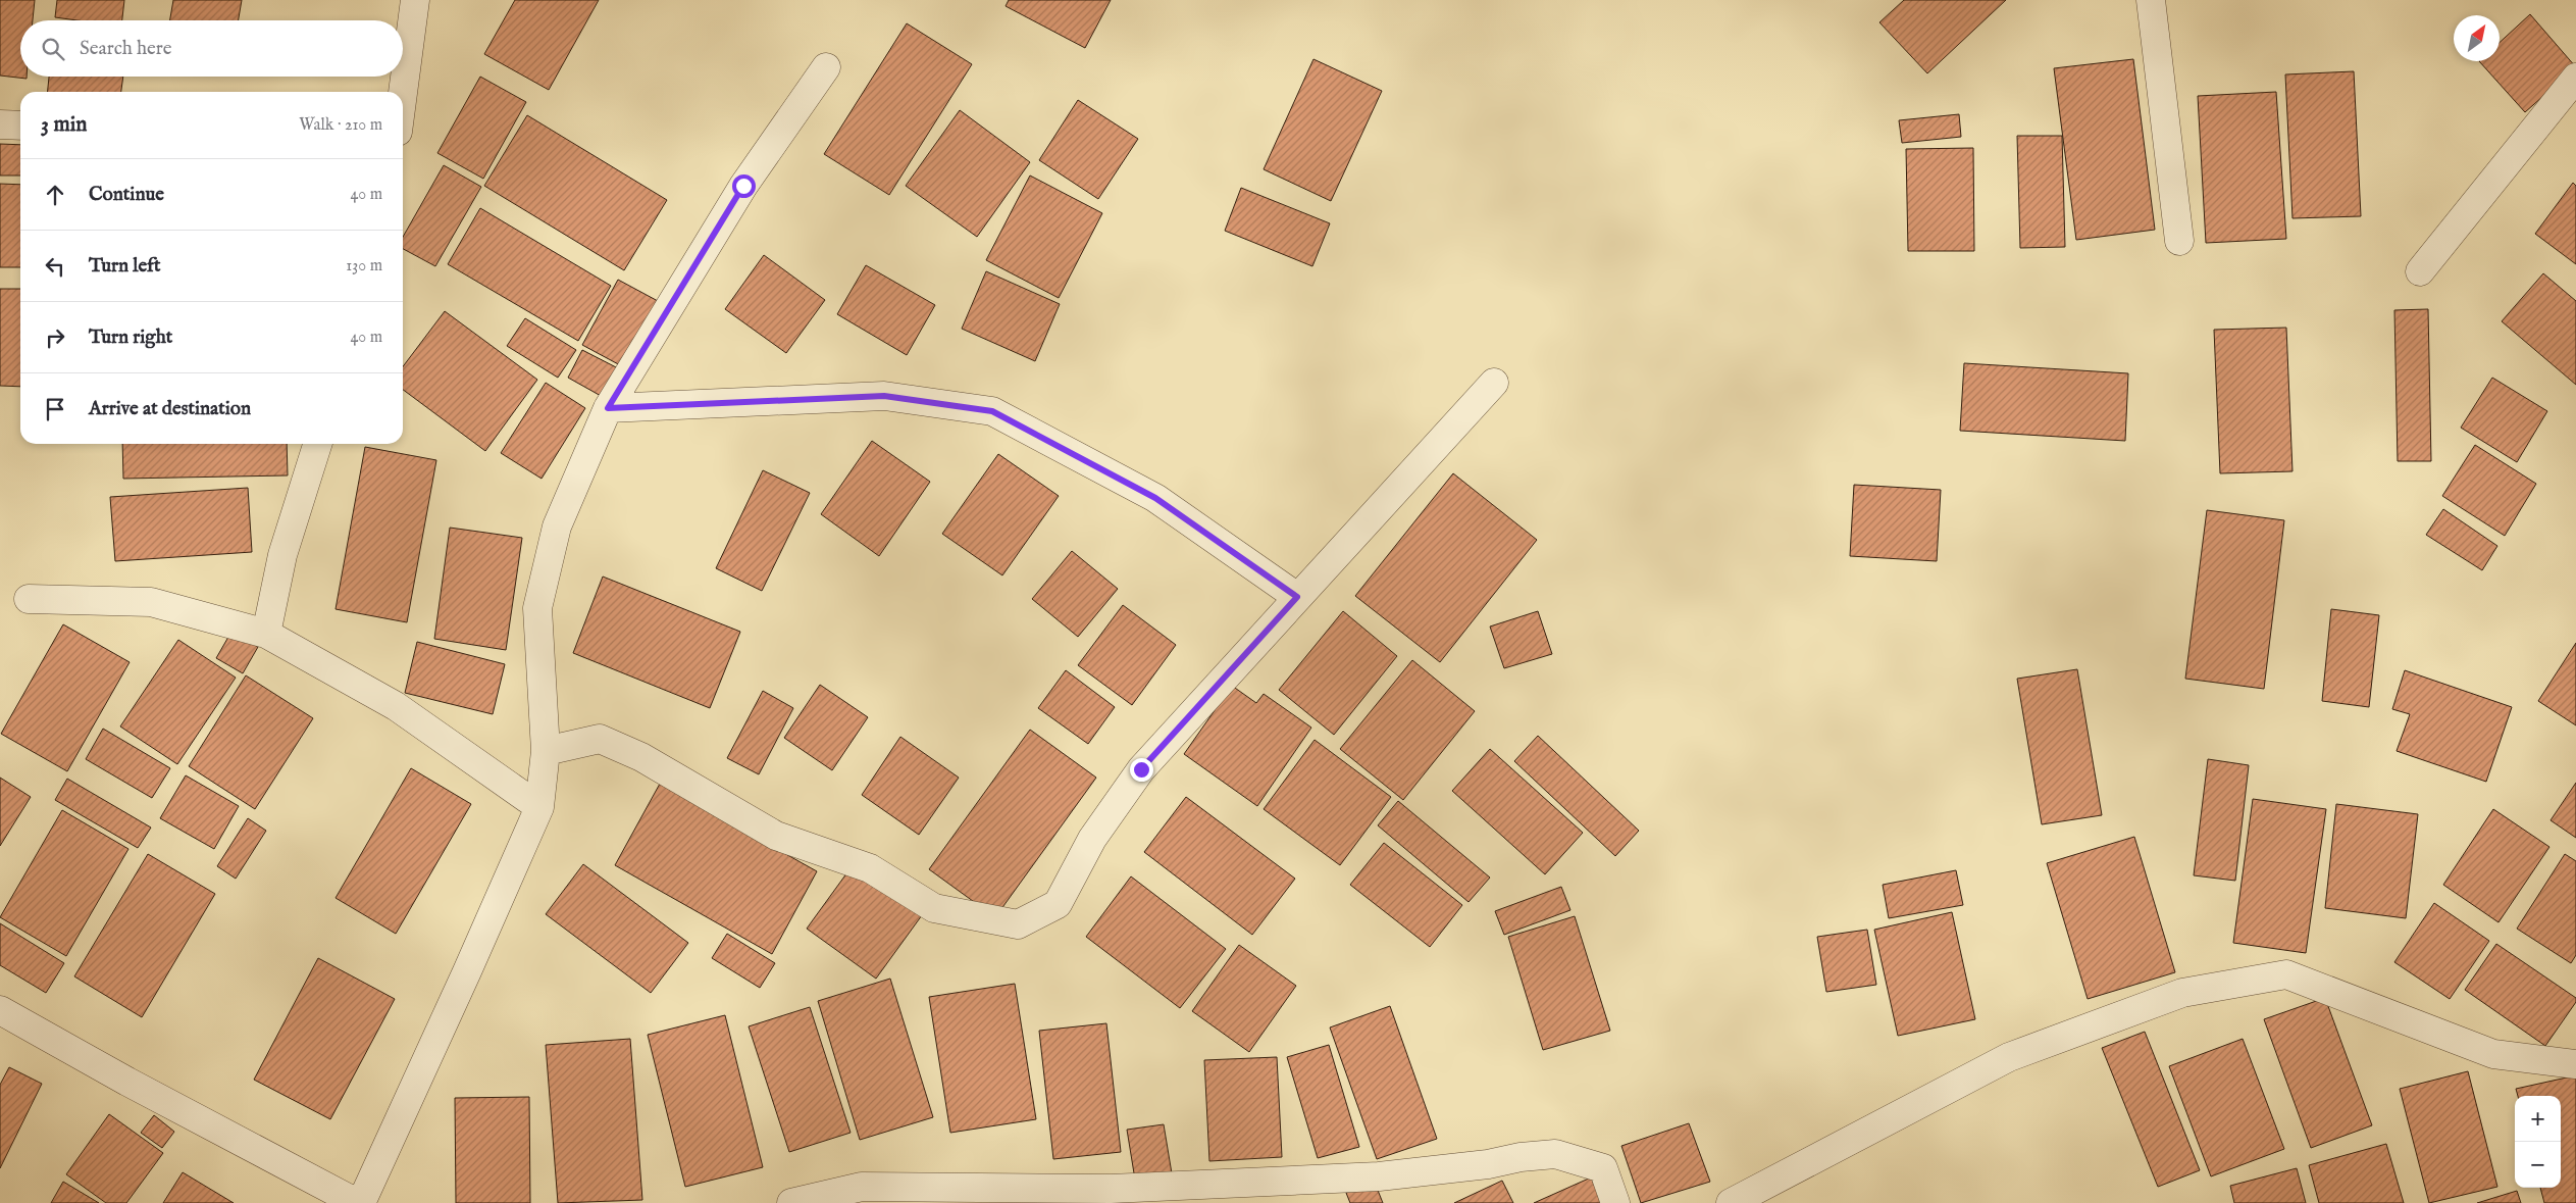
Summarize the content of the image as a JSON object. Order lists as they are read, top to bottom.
{
  "north": "top right",
  "page": {
    "search": "Search here",
    "heading": ["3 min", "Walk · 210 m"],
    "list": [
      ["Continue", "40 m"],
      ["Turn left", "130 m"],
      ["Turn right", "40 m"],
      "Arrive at destination"
    ],
    "map_buttons": ["+", "−"]
  }
}
